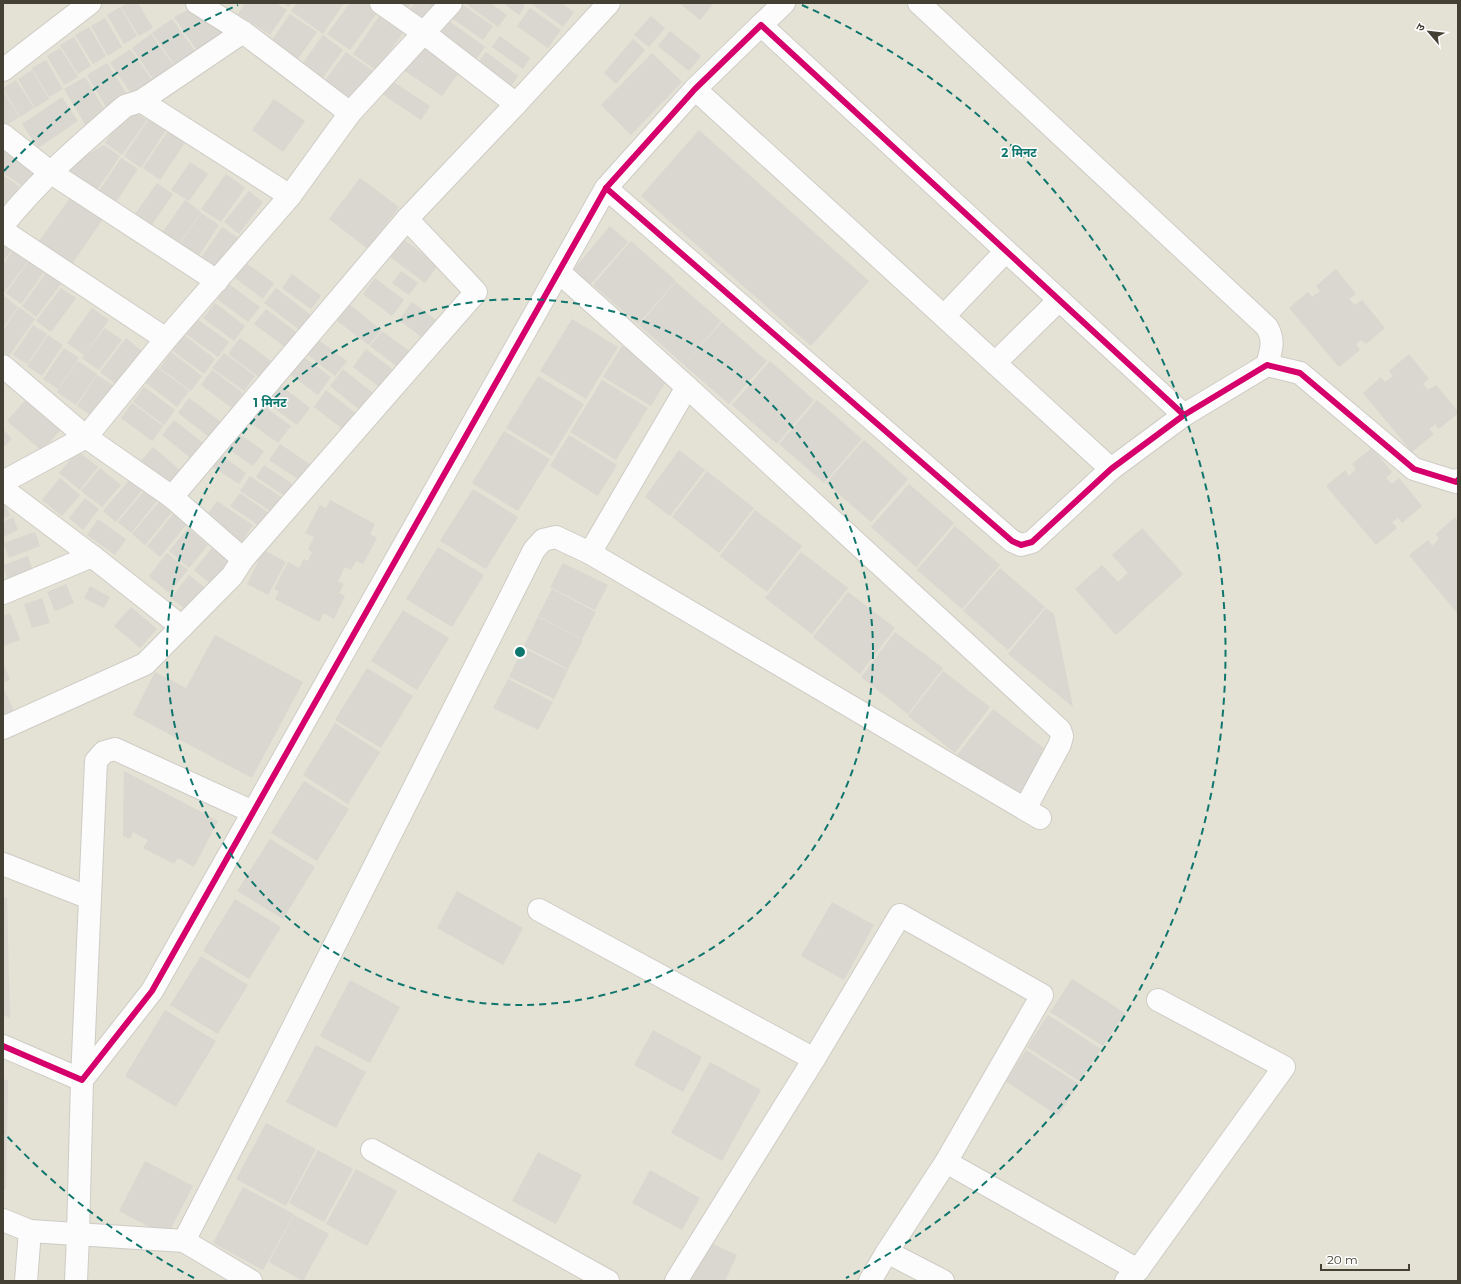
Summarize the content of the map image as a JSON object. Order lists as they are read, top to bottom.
{
  "scale_bar": "20 m",
  "north": "top left",
  "rings": ["2 मिनट", "1 मिनट"]
}
